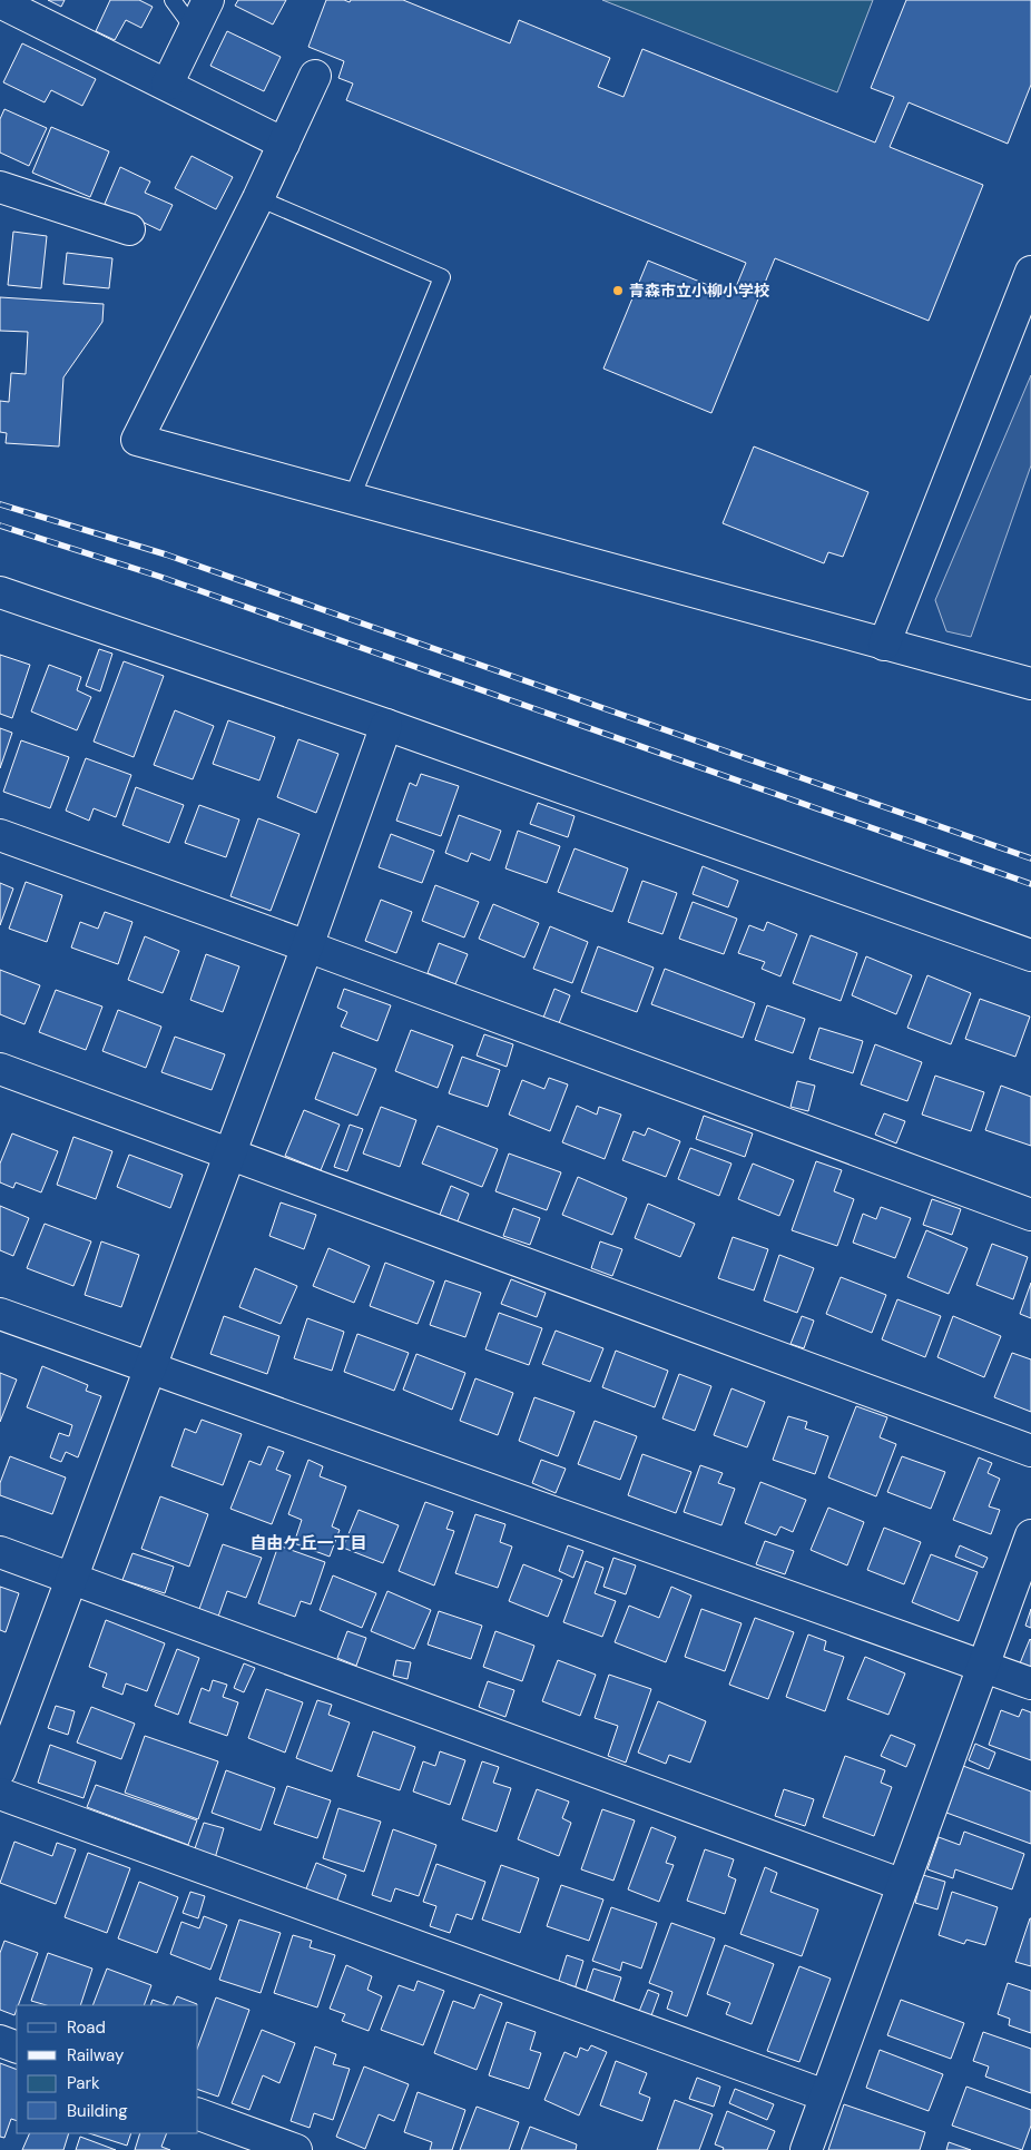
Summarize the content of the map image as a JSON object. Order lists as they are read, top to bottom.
{
  "districts": ["自由ケ丘一丁目"],
  "places": ["青森市立小柳小学校"],
  "legend": [
    "Road",
    "Railway",
    "Park",
    "Building"
  ]
}
